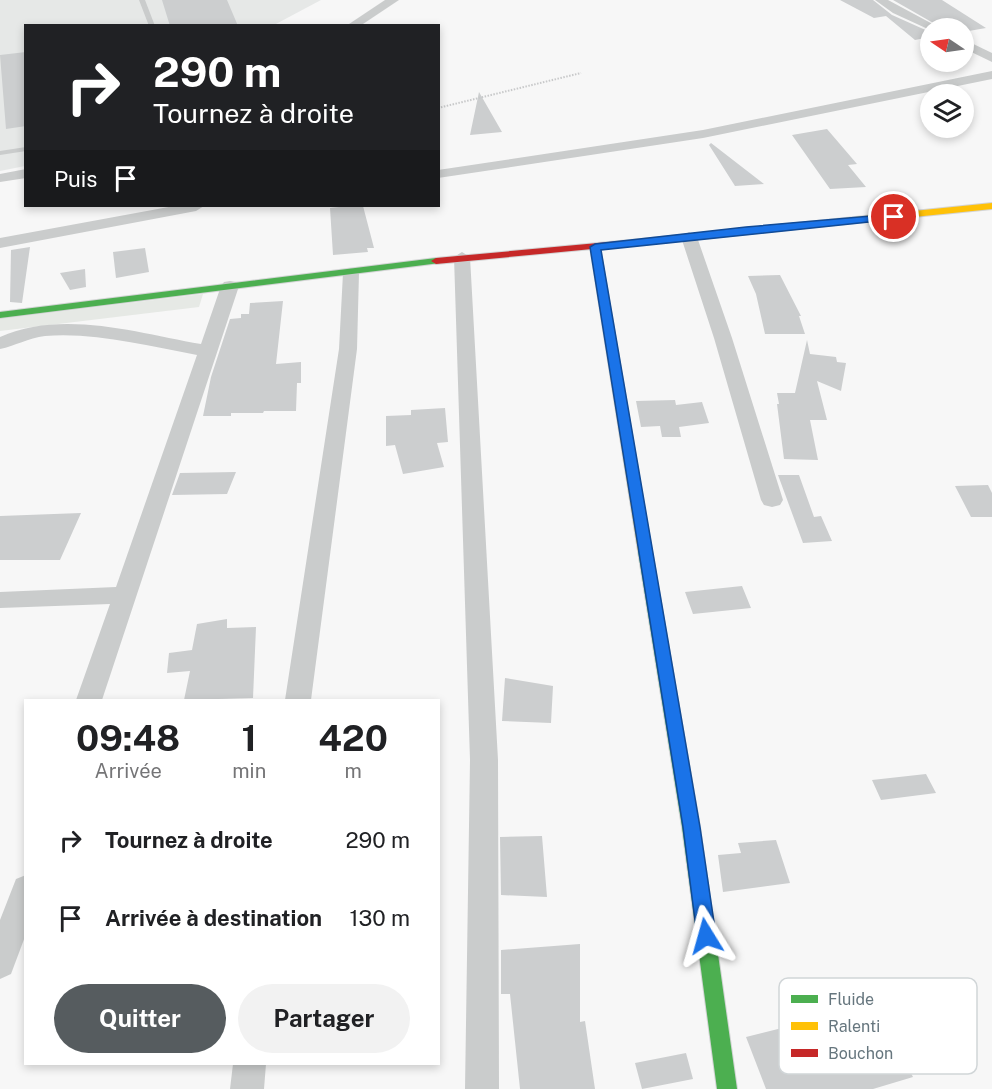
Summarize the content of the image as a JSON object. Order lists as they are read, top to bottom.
{
  "legend": ["Fluide", "Ralenti", "Bouchon"],
  "north": "left",
  "page": {
    "turn": ["290 m", "Tournez à droite"],
    "then": "Puis",
    "eta": [
      "09:48",
      "Arrivée",
      "1",
      "min",
      "420",
      "m"
    ],
    "list": [
      {
        "name": "Tournez à droite",
        "value": "290 m"
      },
      {
        "name": "Arrivée à destination",
        "value": "130 m"
      }
    ],
    "buttons": ["Quitter", "Partager"]
  }
}
